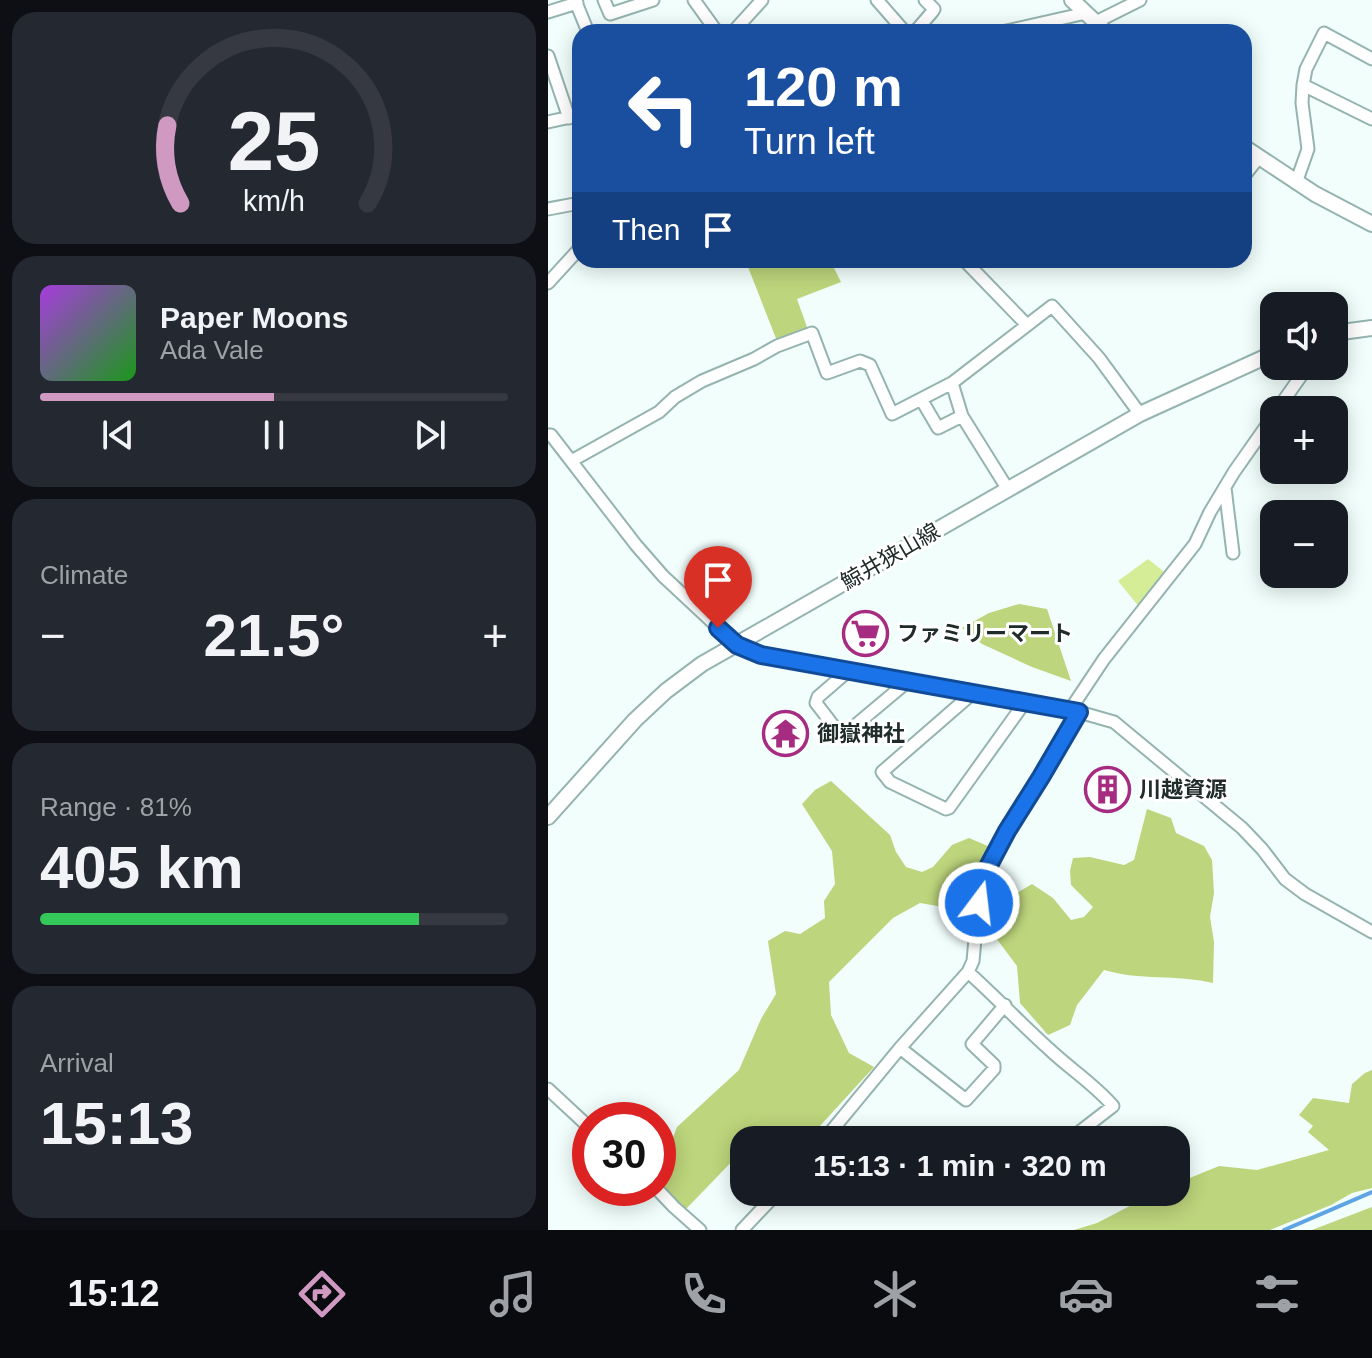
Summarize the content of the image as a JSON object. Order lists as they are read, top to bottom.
{
  "streets": {
    "main road": ["鯨井狭山線"]
  },
  "places": {
    "supermarket": ["ファミリーマート"],
    "temple": ["御嶽神社"],
    "building": ["川越資源"]
  },
  "page": {
    "turn": ["120 m", "Turn left"],
    "then": "Then",
    "song": ["Paper Moons", "Ada Vale"],
    "map_buttons": ["+", "−"],
    "tile": [
      "Climate",
      ["Range · 81%", "405 km"],
      ["Arrival", "15:13"]
    ],
    "heat": ["−", "21.5°", "+"],
    "limit": "30",
    "trip": "15:13 · 1 min · 320 m",
    "tabs": "15:12",
    "gauge": ["25", "km/h"]
  }
}
